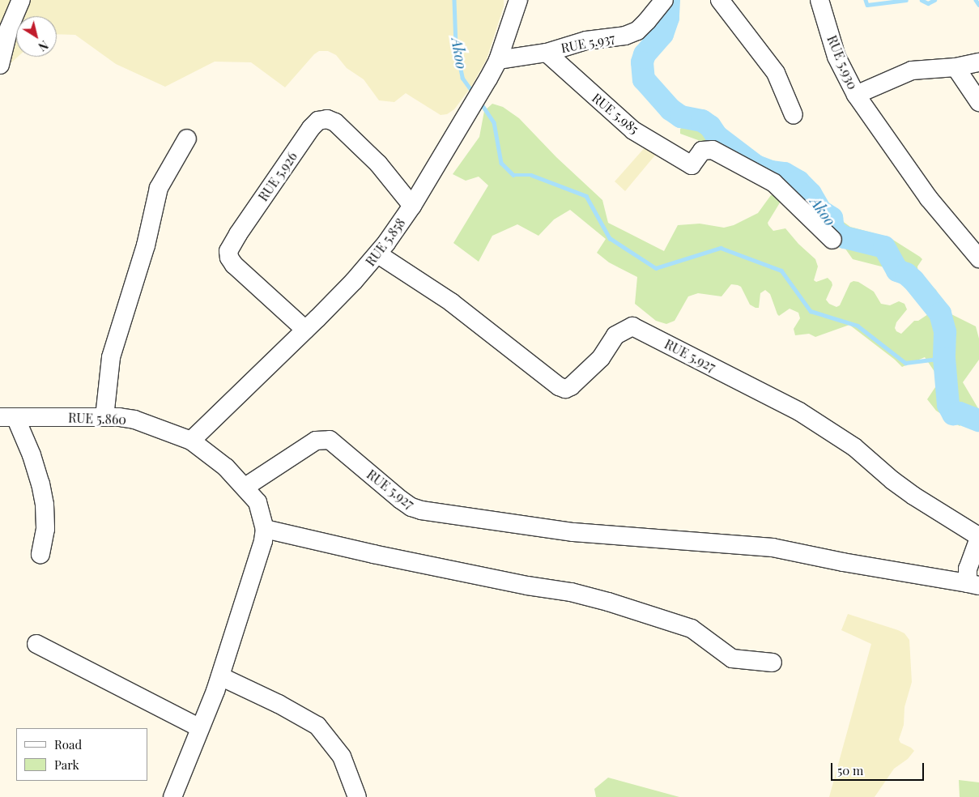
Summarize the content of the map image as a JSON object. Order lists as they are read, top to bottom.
{
  "streets": {
    "street": [
      "RUE 5.937",
      "RUE 5.930",
      "RUE 5.985",
      "RUE 5.926",
      "RUE 5.858",
      "RUE 5.927",
      "RUE 5.860"
    ]
  },
  "crossings": [
    ["RUE 5.937", "RUE 5.985"],
    ["RUE 5.937", "RUE 5.858"],
    ["RUE 5.926", "RUE 5.858"],
    ["RUE 5.858", "RUE 5.927"],
    ["RUE 5.858", "RUE 5.860"],
    ["RUE 5.927", "RUE 5.860"]
  ],
  "water": ["Akoo"],
  "legend": ["Road", "Park"],
  "scale_bar": "50 m",
  "north": "bottom right"
}
